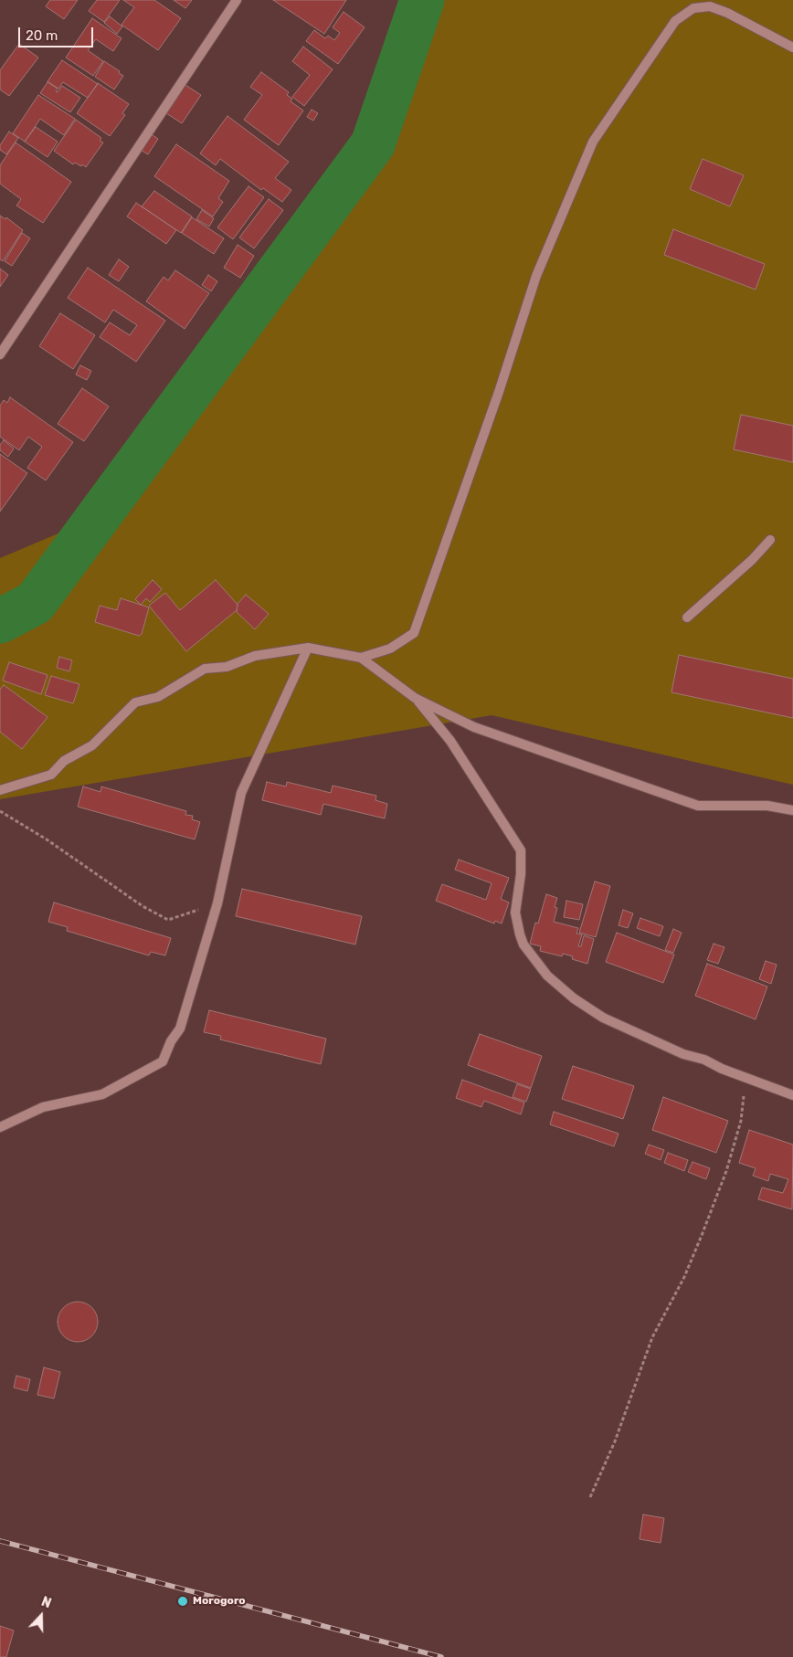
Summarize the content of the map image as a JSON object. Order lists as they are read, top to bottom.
{
  "places": ["Morogoro"],
  "scale_bar": "20 m",
  "north": "top"
}
